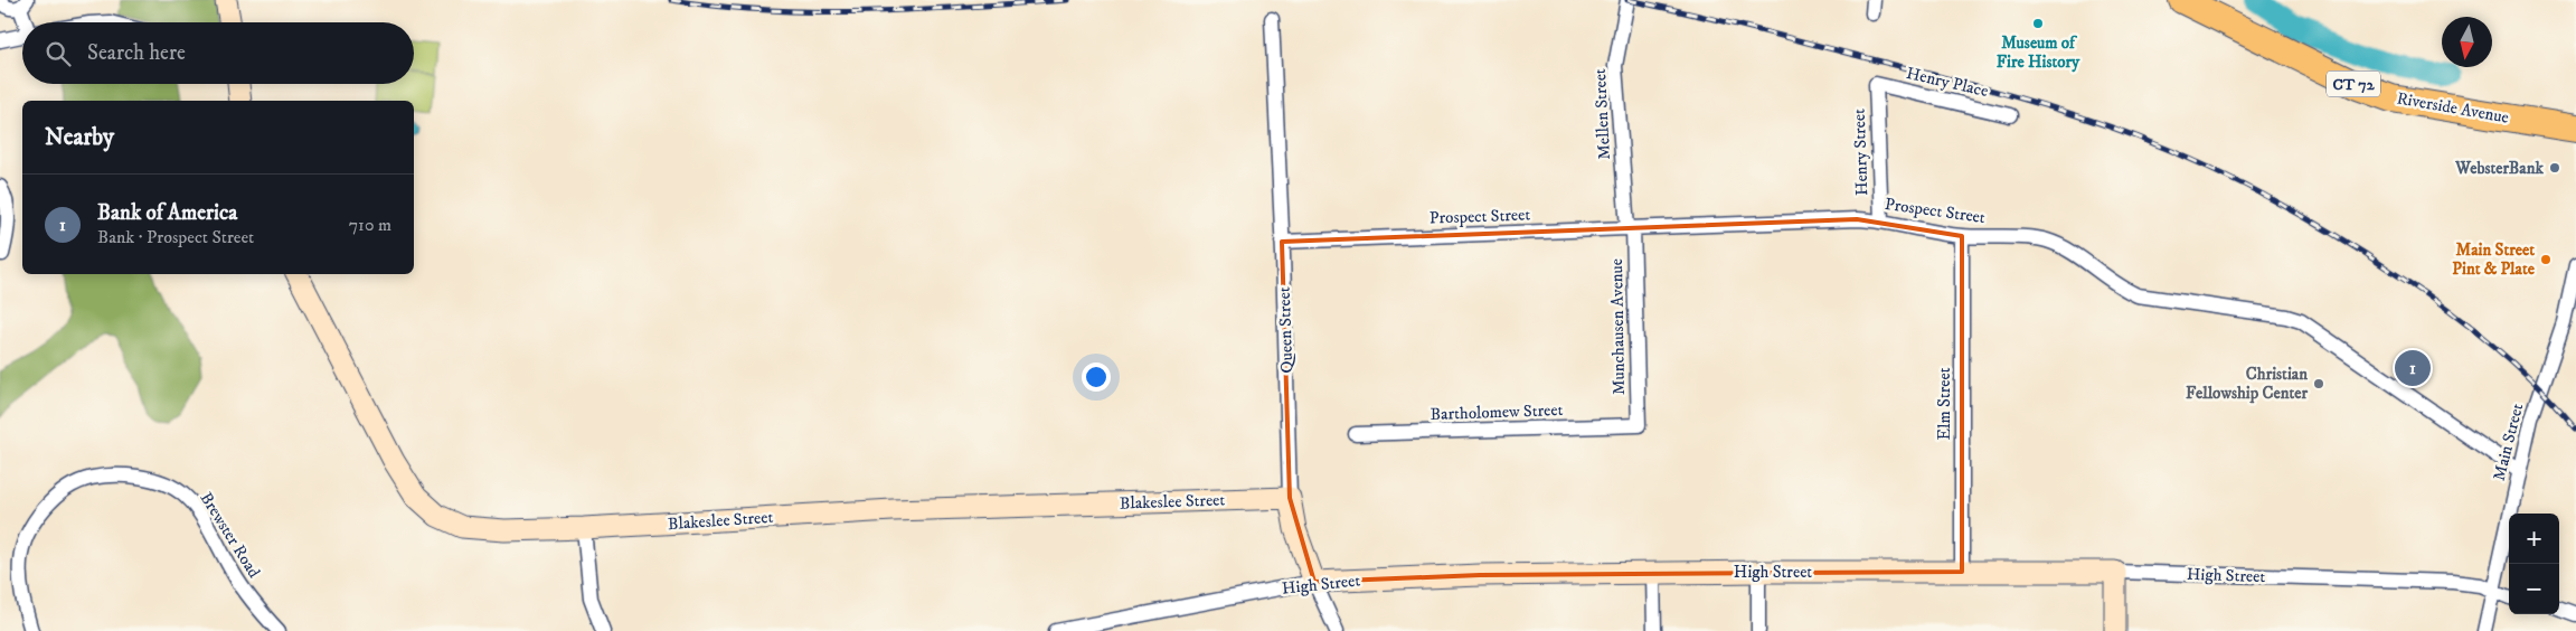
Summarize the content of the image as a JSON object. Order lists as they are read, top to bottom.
{
  "streets": {
    "highway": ["CT 72", "Riverside Avenue"],
    "street": [
      "Henry Place",
      "Mellen Street",
      "Henry Street",
      "Prospect Street",
      "Munchausen Avenue",
      "Queen Street",
      "Elm Street",
      "Bartholomew Street",
      "Main Street",
      "Blakeslee Street",
      "Brewster Road",
      "High Street"
    ]
  },
  "crossings": [
    ["Henry Place", "Henry Street"],
    ["Mellen Street", "Prospect Street"],
    ["Mellen Street", "Munchausen Avenue"],
    ["Henry Street", "Prospect Street"],
    ["Prospect Street", "Munchausen Avenue"],
    ["Prospect Street", "Queen Street"],
    ["Prospect Street", "Elm Street"],
    ["Prospect Street", "Main Street"],
    ["Munchausen Avenue", "Bartholomew Street"],
    ["Queen Street", "Blakeslee Street"],
    ["Queen Street", "High Street"],
    ["Elm Street", "High Street"],
    ["Main Street", "High Street"]
  ],
  "places": [
    "Museum of Fire History",
    "WebsterBank",
    "Main Street Pint & Plate",
    "Christian Fellowship Center"
  ],
  "north": "bottom",
  "page": {
    "search": "Search here",
    "heading": "Nearby",
    "list": [
      {
        "mark": "1",
        "name": "Bank of America",
        "note": "Bank · Prospect Street",
        "value": "710 m"
      }
    ],
    "pins": "1",
    "map_buttons": ["+", "−"]
  }
}
